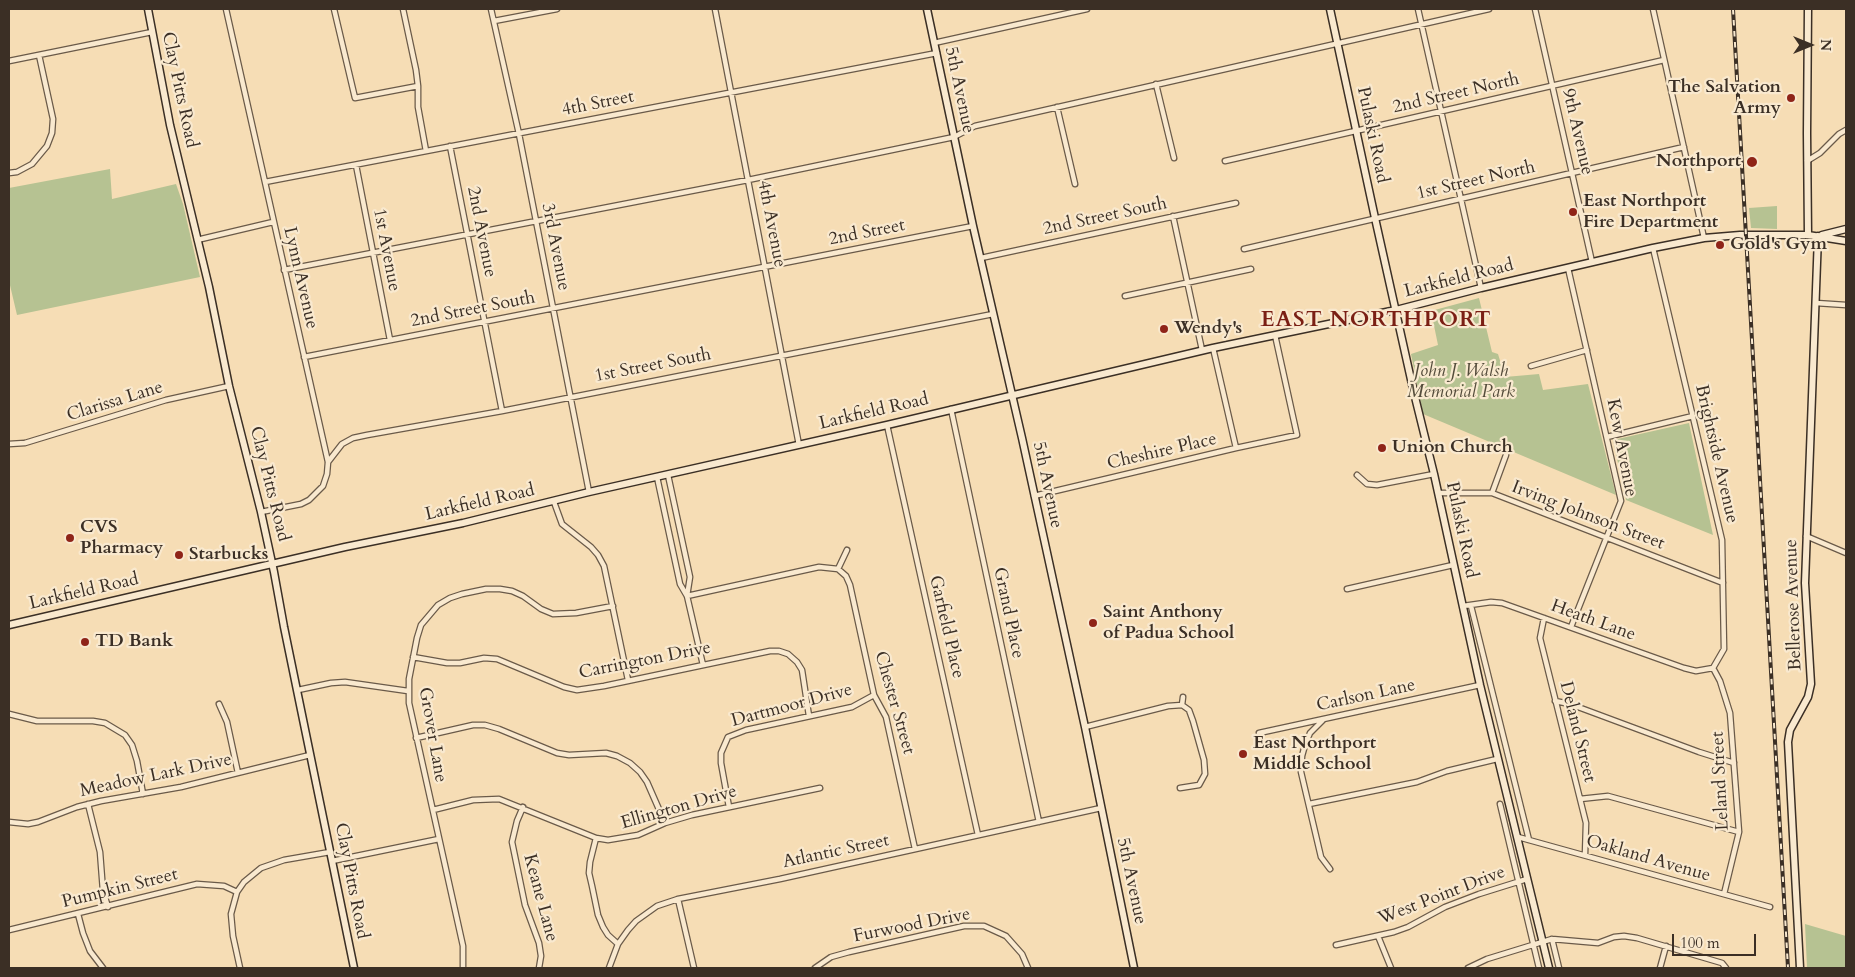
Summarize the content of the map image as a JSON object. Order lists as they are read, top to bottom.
{
  "streets": {
    "street": [
      "Clay Pitts Road",
      "5th Avenue",
      "2nd Street North",
      "4th Street",
      "9th Avenue",
      "Pulaski Road",
      "1st Street North",
      "2nd Street South",
      "4th Avenue",
      "2nd Avenue",
      "2nd Street",
      "3rd Avenue",
      "1st Avenue",
      "Lynn Avenue",
      "Larkfield Road",
      "1st Street South",
      "Clarissa Lane",
      "Kew Avenue",
      "Cheshire Place",
      "Brightside Avenue",
      "Irving Johnson Street",
      "Bellerose Avenue",
      "Grand Place",
      "Heath Lane",
      "Garfield Place",
      "Carrington Drive",
      "Carlson Lane",
      "Chester Street",
      "Dartmoor Drive",
      "Deland Street",
      "Grover Lane",
      "Meadow Lark Drive",
      "Leland Street",
      "Ellington Drive",
      "Atlantic Street",
      "Oakland Avenue",
      "Pumpkin Street",
      "West Point Drive",
      "Keane Lane",
      "Furwood Drive"
    ]
  },
  "crossings": [
    ["Clay Pitts Road", "Lynn Avenue"],
    ["Clay Pitts Road", "Larkfield Road"],
    ["Clay Pitts Road", "Clarissa Lane"],
    ["Clay Pitts Road", "Meadow Lark Drive"],
    ["5th Avenue", "4th Street"],
    ["5th Avenue", "2nd Street South"],
    ["5th Avenue", "2nd Street"],
    ["5th Avenue", "Larkfield Road"],
    ["5th Avenue", "1st Street South"],
    ["5th Avenue", "Cheshire Place"],
    ["5th Avenue", "Atlantic Street"],
    ["2nd Street North", "9th Avenue"],
    ["2nd Street North", "Pulaski Road"],
    ["4th Street", "4th Avenue"],
    ["4th Street", "2nd Avenue"],
    ["4th Street", "3rd Avenue"],
    ["4th Street", "1st Avenue"],
    ["4th Street", "Lynn Avenue"],
    ["9th Avenue", "1st Street North"],
    ["9th Avenue", "Larkfield Road"],
    ["Pulaski Road", "1st Street North"],
    ["Pulaski Road", "Larkfield Road"],
    ["Pulaski Road", "Irving Johnson Street"],
    ["Pulaski Road", "Heath Lane"],
    ["Pulaski Road", "Carlson Lane"],
    ["Pulaski Road", "Oakland Avenue"],
    ["Pulaski Road", "West Point Drive"],
    ["2nd Street South", "4th Avenue"],
    ["2nd Street South", "2nd Avenue"],
    ["2nd Street South", "2nd Street"],
    ["2nd Street South", "3rd Avenue"],
    ["2nd Street South", "1st Avenue"],
    ["2nd Street South", "Lynn Avenue"],
    ["4th Avenue", "2nd Street"],
    ["4th Avenue", "Larkfield Road"],
    ["4th Avenue", "1st Street South"],
    ["2nd Avenue", "1st Street South"],
    ["3rd Avenue", "Larkfield Road"],
    ["3rd Avenue", "1st Street South"],
    ["Lynn Avenue", "1st Street South"],
    ["Larkfield Road", "Kew Avenue"],
    ["Larkfield Road", "Cheshire Place"],
    ["Larkfield Road", "Brightside Avenue"],
    ["Larkfield Road", "Bellerose Avenue"],
    ["Larkfield Road", "Grand Place"],
    ["Larkfield Road", "Garfield Place"],
    ["Kew Avenue", "Irving Johnson Street"],
    ["Kew Avenue", "Heath Lane"],
    ["Brightside Avenue", "Irving Johnson Street"],
    ["Brightside Avenue", "Heath Lane"],
    ["Brightside Avenue", "Leland Street"],
    ["Grand Place", "Atlantic Street"],
    ["Heath Lane", "Deland Street"],
    ["Heath Lane", "Leland Street"],
    ["Garfield Place", "Atlantic Street"],
    ["Carrington Drive", "Dartmoor Drive"],
    ["Carrington Drive", "Grover Lane"],
    ["Chester Street", "Dartmoor Drive"],
    ["Chester Street", "Atlantic Street"],
    ["Dartmoor Drive", "Ellington Drive"],
    ["Deland Street", "Oakland Avenue"],
    ["Grover Lane", "Ellington Drive"],
    ["Leland Street", "Oakland Avenue"],
    ["Ellington Drive", "Keane Lane"]
  ],
  "districts": ["EAST NORTHPORT"],
  "parks": ["John J. Walsh Memorial Park"],
  "places": [
    "The Salvation Army",
    "Northport",
    "East Northport Fire Department",
    "Gold's Gym",
    "Wendy's",
    "Union Church",
    "CVS Pharmacy",
    "Starbucks",
    "Saint Anthony of Padua School",
    "TD Bank",
    "East Northport Middle School"
  ],
  "scale_bar": "100 m",
  "north": "right"
}
